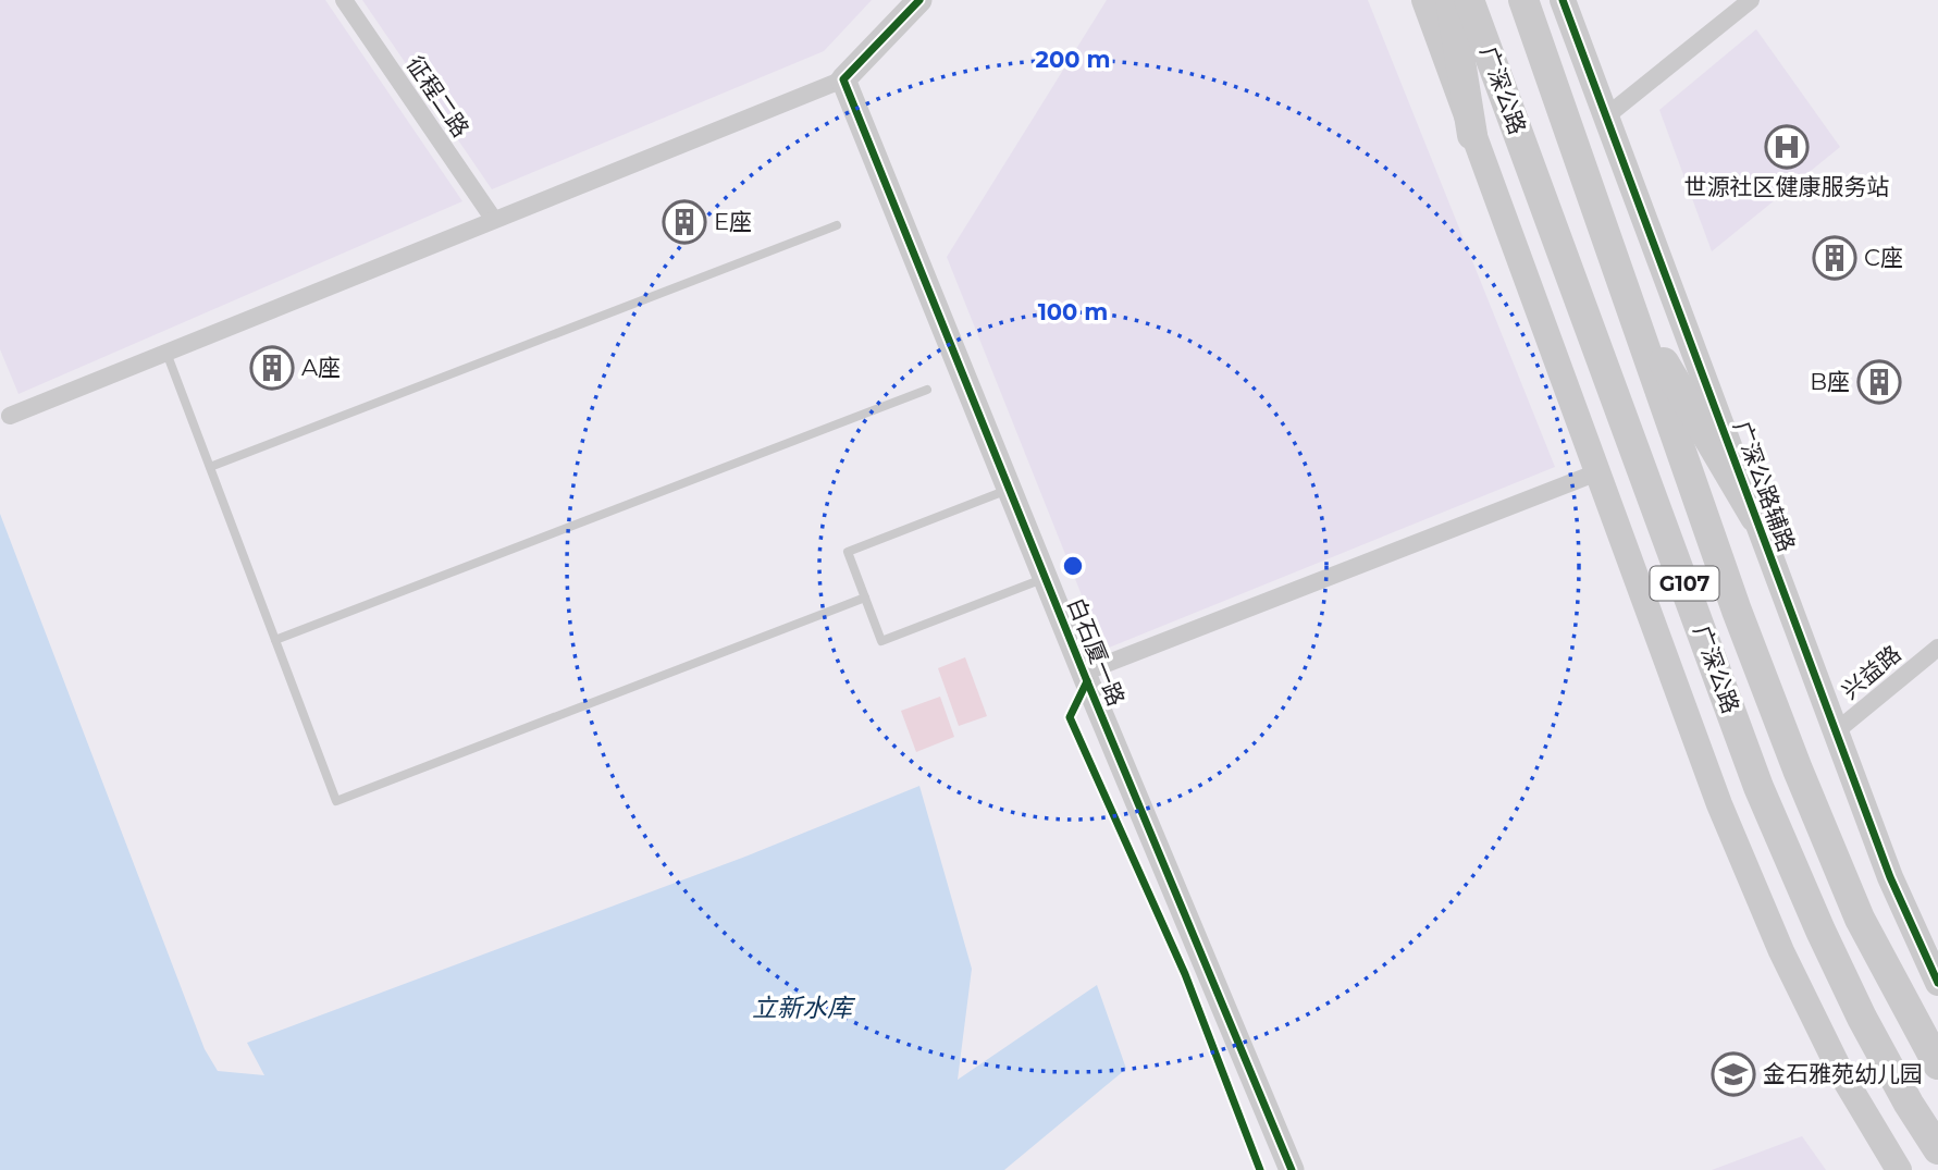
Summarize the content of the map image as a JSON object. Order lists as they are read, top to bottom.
{
  "streets": {
    "highway": ["广深公路", "G107"],
    "main road": ["广深公路辅路"],
    "street": ["征程二路", "白石厦一路", "兴益路"]
  },
  "crossings": [
    ["广深公路辅路", "兴益路"]
  ],
  "water": ["立新水库"],
  "places": {
    "hospital": ["世源社区健康服务站"],
    "building": [
      "E座",
      "C座",
      "A座",
      "B座"
    ],
    "school or university": ["金石雅苑幼儿园"]
  },
  "rings": ["200 m", "100 m"]
}
